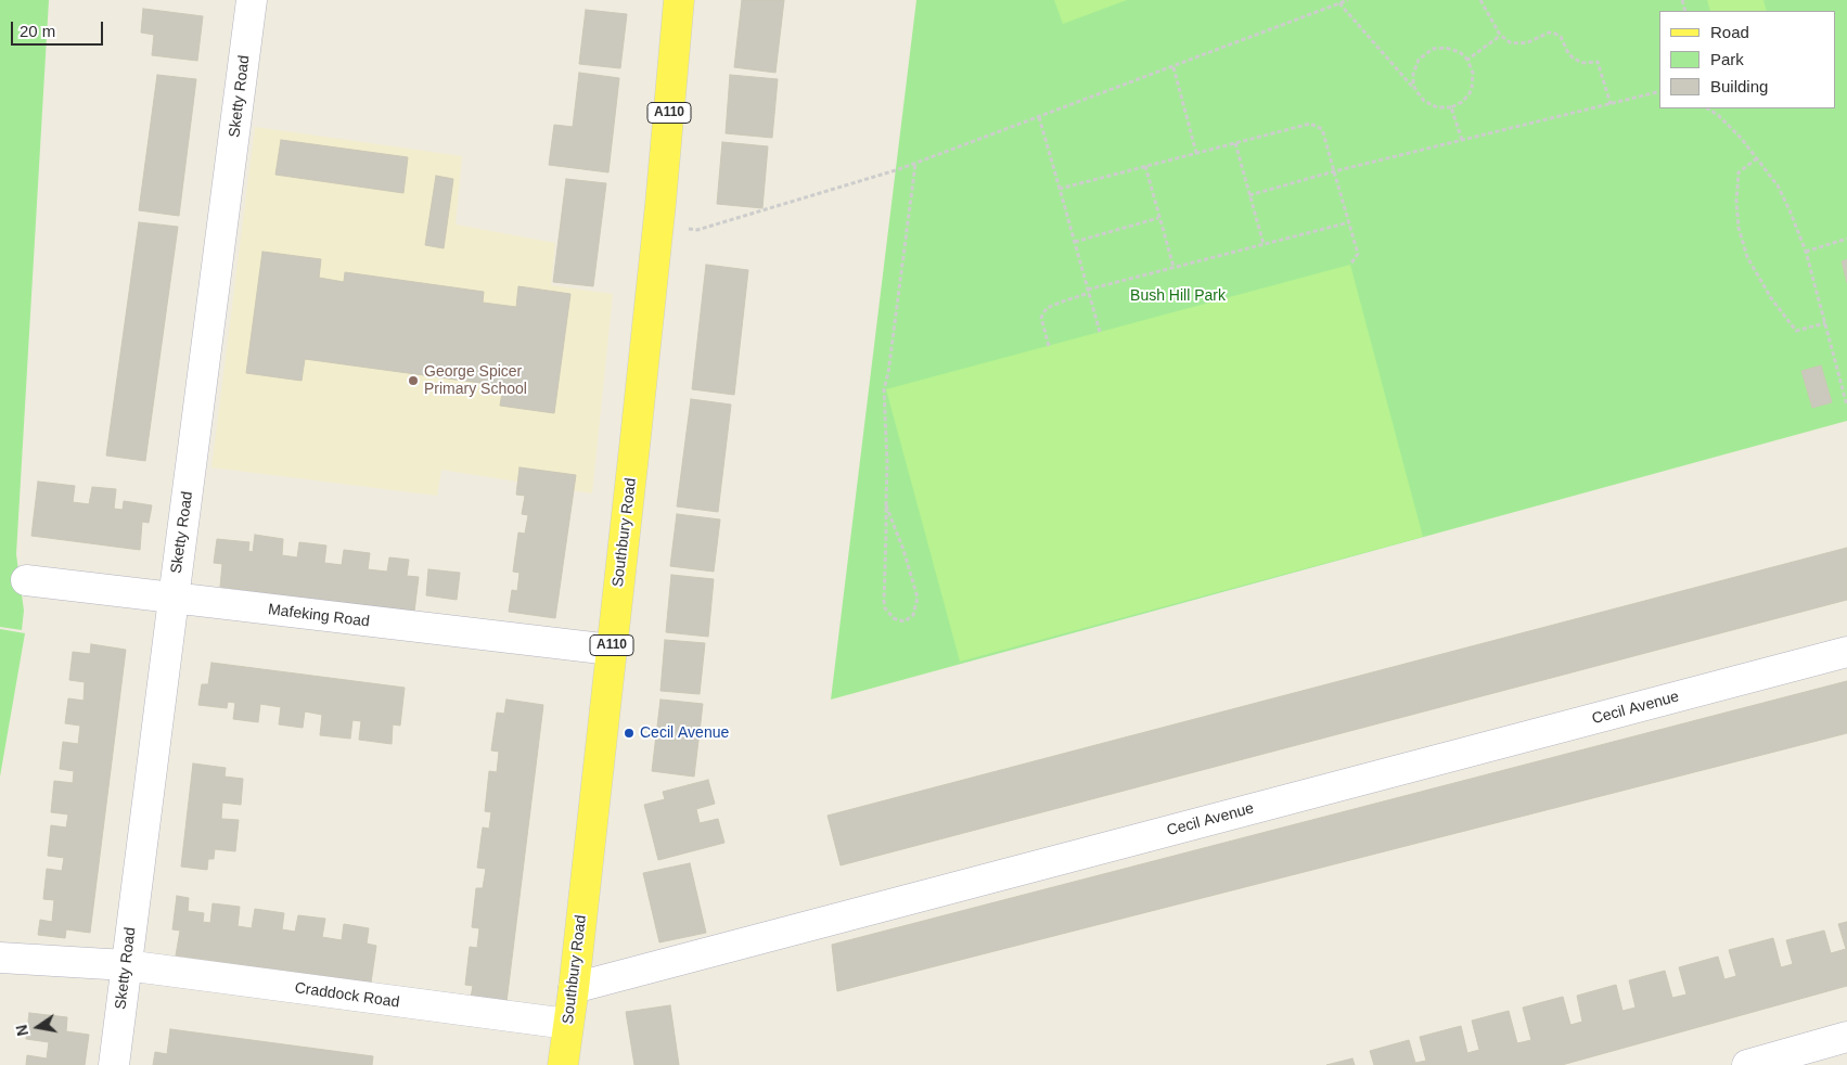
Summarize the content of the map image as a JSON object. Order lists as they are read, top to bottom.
{
  "streets": {
    "main road": ["A110", "Southbury Road"],
    "street": [
      "Sketty Road",
      "Mafeking Road",
      "Cecil Avenue",
      "Craddock Road"
    ]
  },
  "crossings": [
    ["Sketty Road", "Mafeking Road"],
    ["Sketty Road", "Craddock Road"],
    ["Southbury Road", "Mafeking Road"],
    ["Southbury Road", "Cecil Avenue"],
    ["Southbury Road", "Craddock Road"]
  ],
  "parks": ["Bush Hill Park"],
  "places": ["George Spicer Primary School", "Cecil Avenue"],
  "legend": ["Road", "Park", "Building"],
  "scale_bar": "20 m",
  "north": "left"
}
